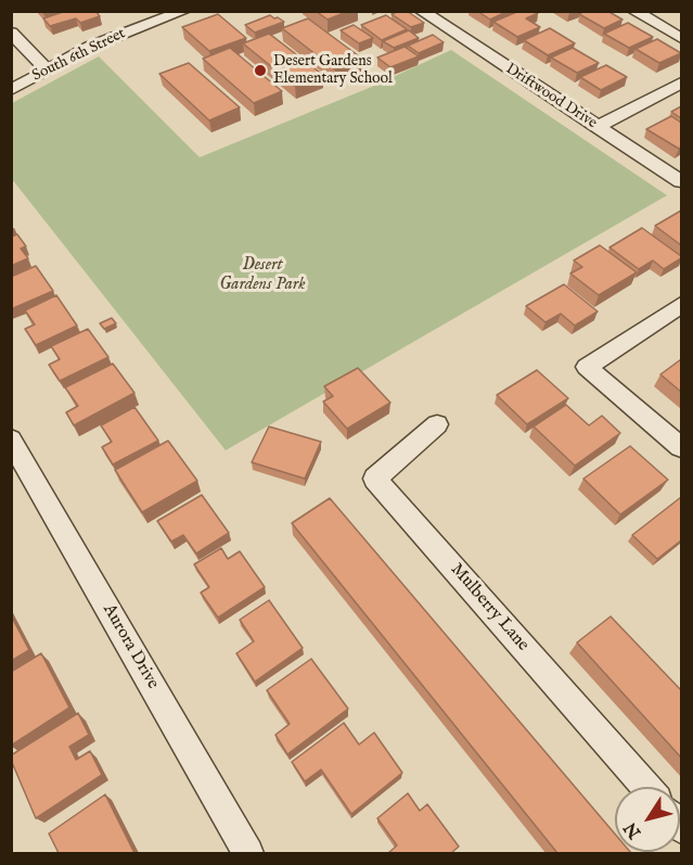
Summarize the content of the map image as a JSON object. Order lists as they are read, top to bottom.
{
  "streets": {
    "street": [
      "South 6th Street",
      "Driftwood Drive",
      "Mulberry Lane",
      "Aurora Drive"
    ]
  },
  "parks": ["Desert Gardens Park"],
  "places": ["Desert Gardens Elementary School"],
  "north": "bottom left"
}
